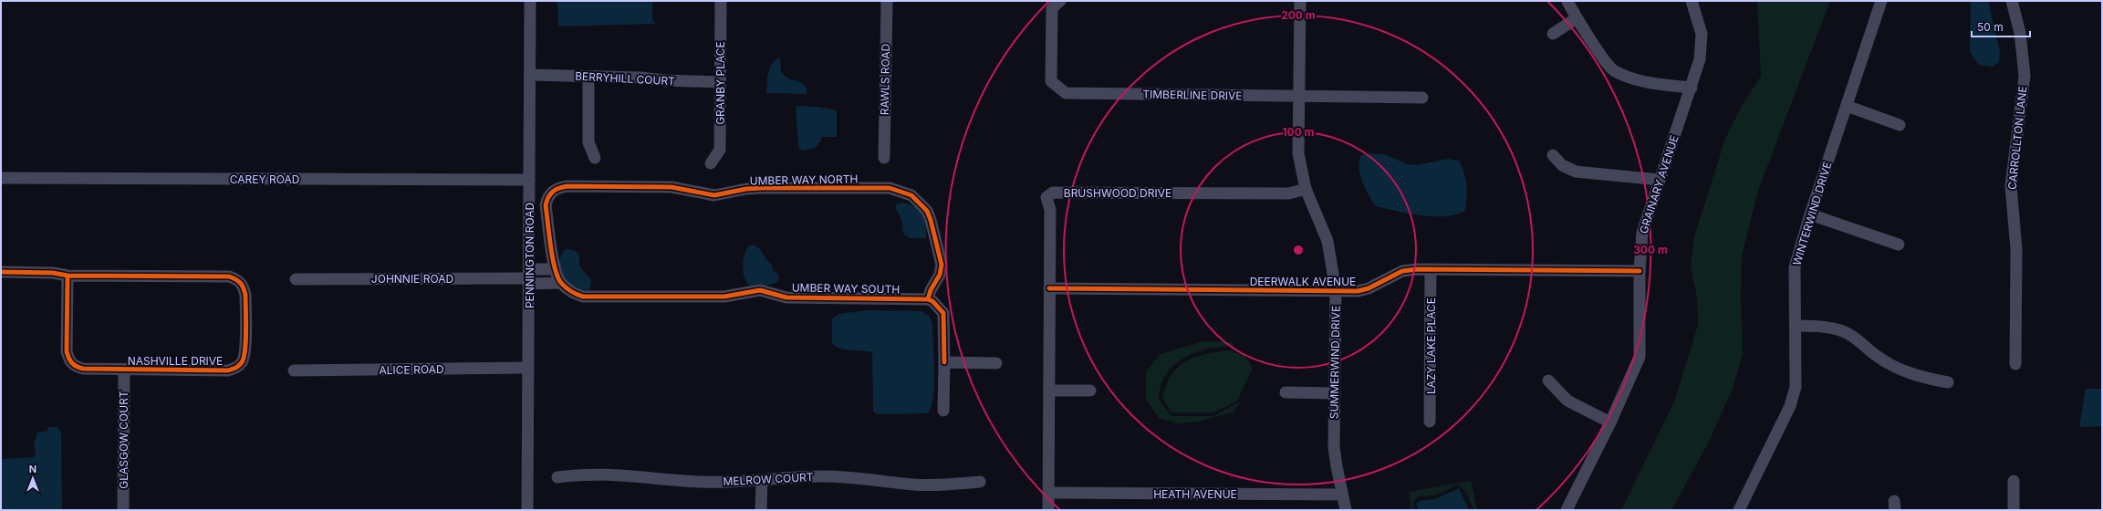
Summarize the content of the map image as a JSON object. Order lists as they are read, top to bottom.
{
  "streets": {
    "street": [
      "BERRYHILL COURT",
      "RAWLS ROAD",
      "GRANBY PLACE",
      "TIMBERLINE DRIVE",
      "CARROLLTON LANE",
      "CAREY ROAD",
      "UMBER WAY NORTH",
      "GRAINARY AVENUE",
      "BRUSHWOOD DRIVE",
      "WINTERWIND DRIVE",
      "PENNINGTON ROAD",
      "JOHNNIE ROAD",
      "DEERWALK AVENUE",
      "UMBER WAY SOUTH",
      "LAZY LAKE PLACE",
      "NASHVILLE DRIVE",
      "SUMMERWIND DRIVE",
      "ALICE ROAD",
      "GLASGOW COURT",
      "MELROW COURT",
      "HEATH AVENUE"
    ]
  },
  "crossings": [
    ["BERRYHILL COURT", "GRANBY PLACE"],
    ["BERRYHILL COURT", "PENNINGTON ROAD"],
    ["TIMBERLINE DRIVE", "SUMMERWIND DRIVE"],
    ["CAREY ROAD", "PENNINGTON ROAD"],
    ["UMBER WAY NORTH", "UMBER WAY SOUTH"],
    ["GRAINARY AVENUE", "DEERWALK AVENUE"],
    ["BRUSHWOOD DRIVE", "DEERWALK AVENUE"],
    ["BRUSHWOOD DRIVE", "SUMMERWIND DRIVE"],
    ["BRUSHWOOD DRIVE", "HEATH AVENUE"],
    ["PENNINGTON ROAD", "JOHNNIE ROAD"],
    ["PENNINGTON ROAD", "ALICE ROAD"],
    ["DEERWALK AVENUE", "LAZY LAKE PLACE"],
    ["DEERWALK AVENUE", "SUMMERWIND DRIVE"],
    ["NASHVILLE DRIVE", "GLASGOW COURT"],
    ["SUMMERWIND DRIVE", "HEATH AVENUE"]
  ],
  "scale_bar": "50 m",
  "north": "top",
  "rings": ["200 m", "100 m", "300 m"]
}
